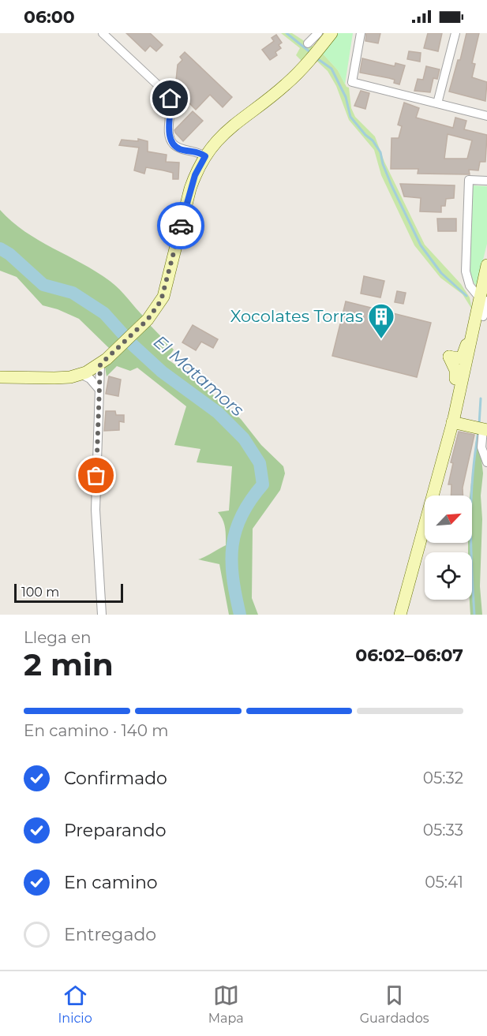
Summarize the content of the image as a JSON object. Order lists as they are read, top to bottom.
{
  "water": ["El Matamors"],
  "places": {
    "building": ["Xocolates Torras"]
  },
  "scale_bar": "100 m",
  "north": "top right",
  "page": {
    "status": "06:00",
    "scale": "100 m",
    "heading": ["2 min", "Llega en", "06:02–06:07"],
    "bar": "En camino · 140 m",
    "list": [
      ["Confirmado", "05:32"],
      ["Preparando", "05:33"],
      ["En camino", "05:41"],
      "Entregado"
    ],
    "tabs": ["Inicio", "Mapa", "Guardados"]
  }
}
